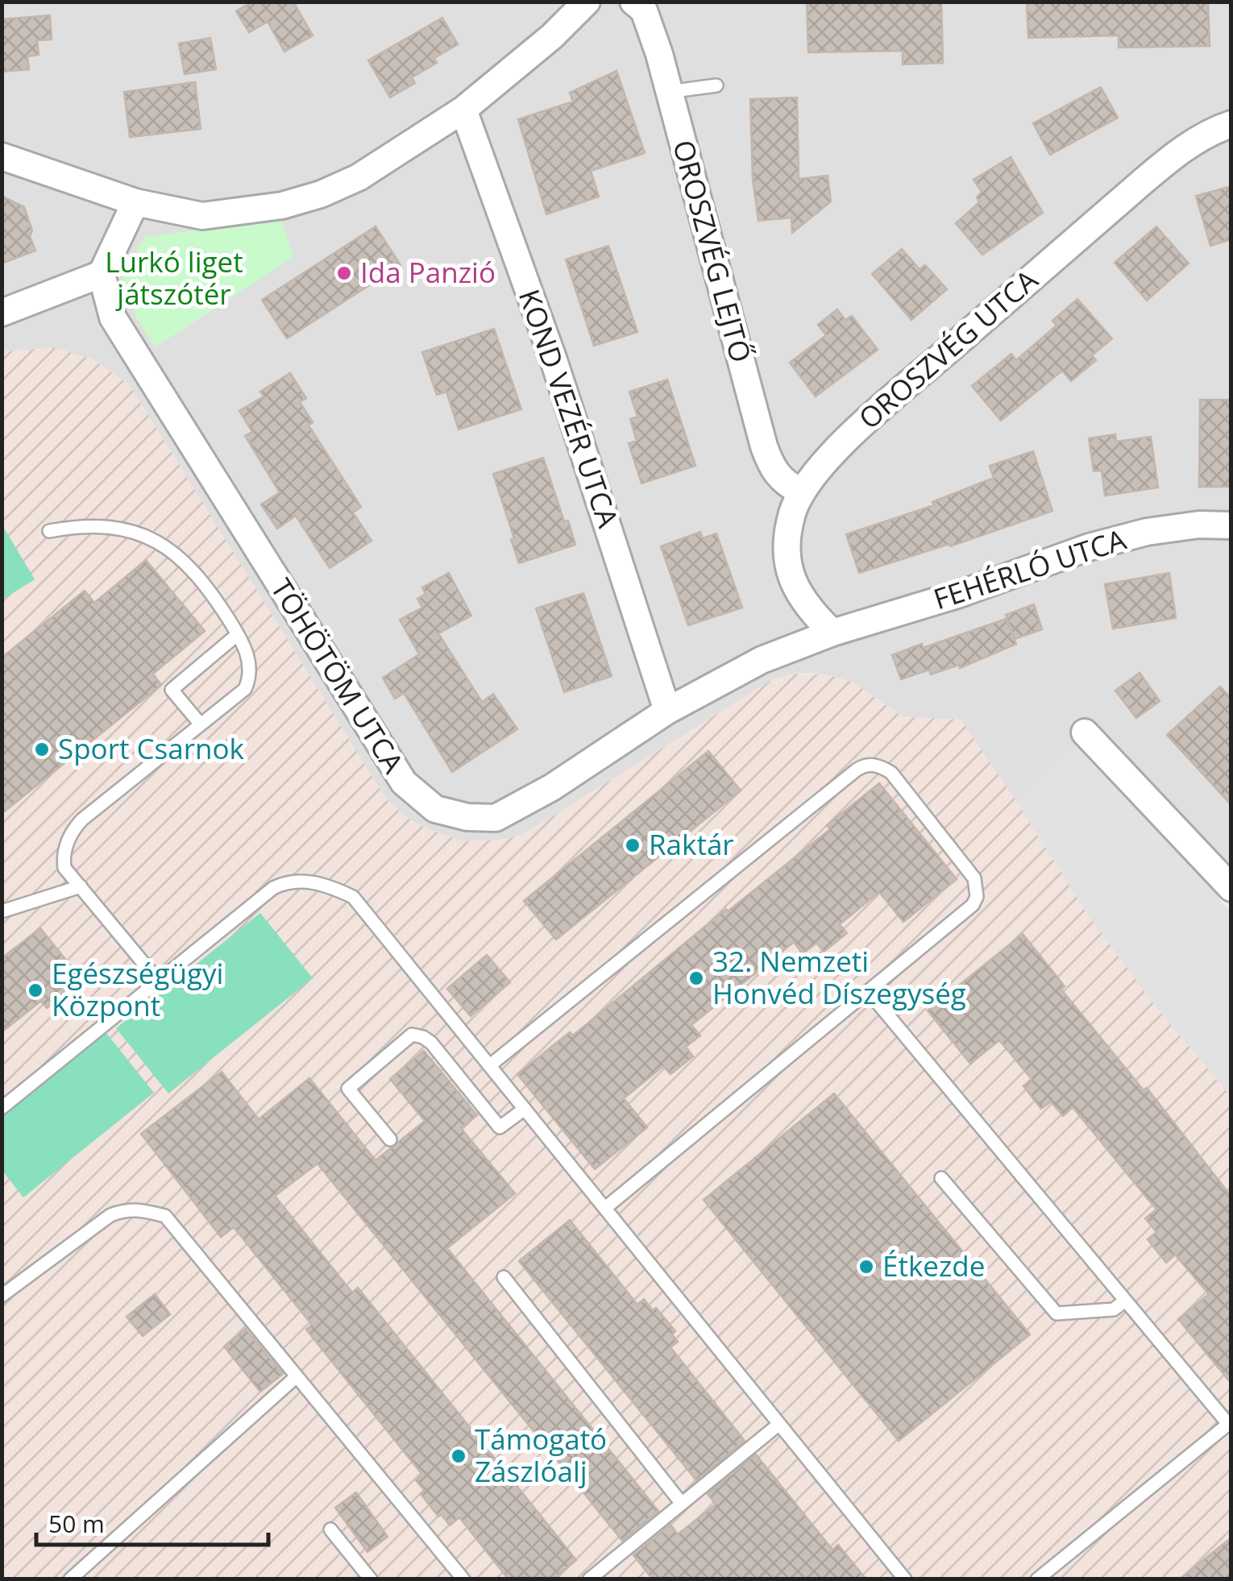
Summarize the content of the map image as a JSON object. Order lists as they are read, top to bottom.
{
  "streets": {
    "street": [
      "OROSZVÉG LEJTŐ",
      "OROSZVÉG UTCA",
      "KOND VEZÉR UTCA",
      "FEHÉRLÓ UTCA",
      "TÖHÖTÖM UTCA"
    ]
  },
  "crossings": [
    ["OROSZVÉG LEJTŐ", "OROSZVÉG UTCA"],
    ["OROSZVÉG UTCA", "FEHÉRLÓ UTCA"],
    ["OROSZVÉG UTCA", "TÖHÖTÖM UTCA"],
    ["KOND VEZÉR UTCA", "TÖHÖTÖM UTCA"],
    ["FEHÉRLÓ UTCA", "TÖHÖTÖM UTCA"]
  ],
  "parks": ["Lurkó liget játszótér"],
  "places": [
    "Ida Panzió",
    "Sport Csarnok",
    "Raktár",
    "32. Nemzeti Honvéd Díszegység",
    "Egészségügyi Központ",
    "Étkezde",
    "Támogató Zászlóalj"
  ],
  "scale_bar": "50 m"
}
